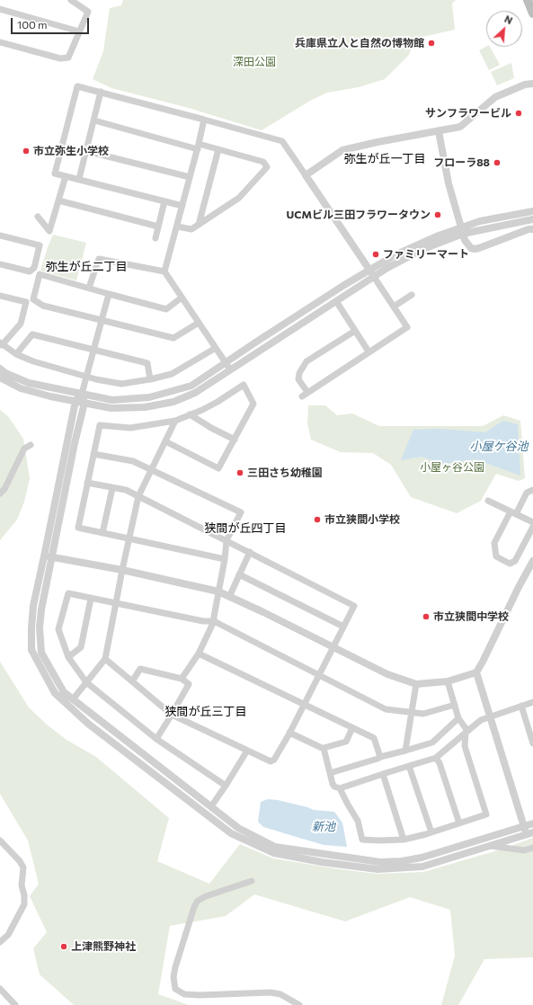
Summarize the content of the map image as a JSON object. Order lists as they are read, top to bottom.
{
  "districts": [
    "弥生が丘一丁目",
    "弥生が丘二丁目",
    "狭間が丘四丁目",
    "狭間が丘三丁目"
  ],
  "water": ["小屋ケ谷池", "新池"],
  "parks": ["深田公園", "小屋ヶ谷公園"],
  "places": [
    "兵庫県立人と自然の博物館",
    "サンフラワービル",
    "市立弥生小学校",
    "フローラ88",
    "UCMビル三田フラワータウン",
    "ファミリーマート",
    "三田さち幼稚園",
    "市立狭間小学校",
    "市立狭間中学校",
    "上津熊野神社"
  ],
  "scale_bar": "100 m",
  "north": "top right"
}
